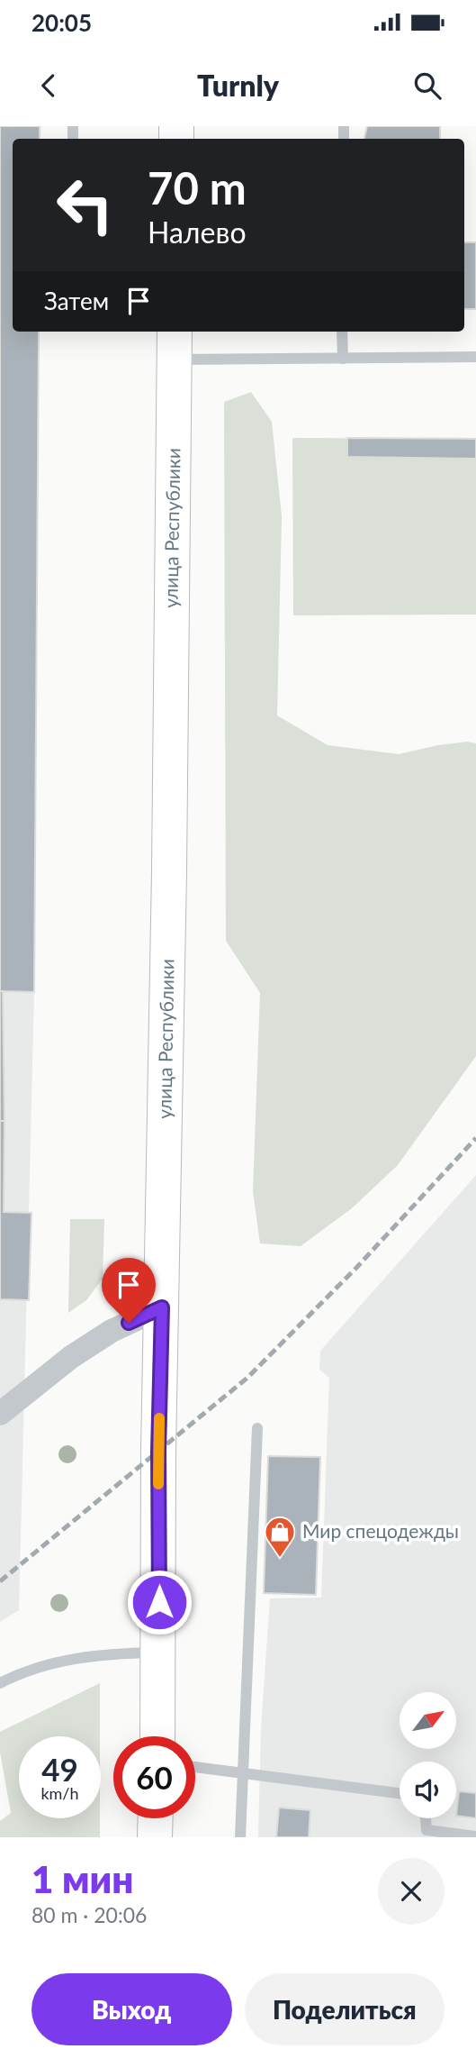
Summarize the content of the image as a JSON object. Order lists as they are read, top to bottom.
{
  "streets": {
    "main road": ["улица Республики"]
  },
  "places": {
    "shop": ["Мир спецодежды"]
  },
  "north": "top right",
  "page": {
    "status": "20:05",
    "header": "Turnly",
    "turn": ["70 m", "Налево"],
    "then": "Затем",
    "speed": "49 km/h",
    "limit": "60",
    "heading": ["1 мин", "80 m · 20:06"],
    "buttons": ["Выход", "Поделиться"]
  }
}
